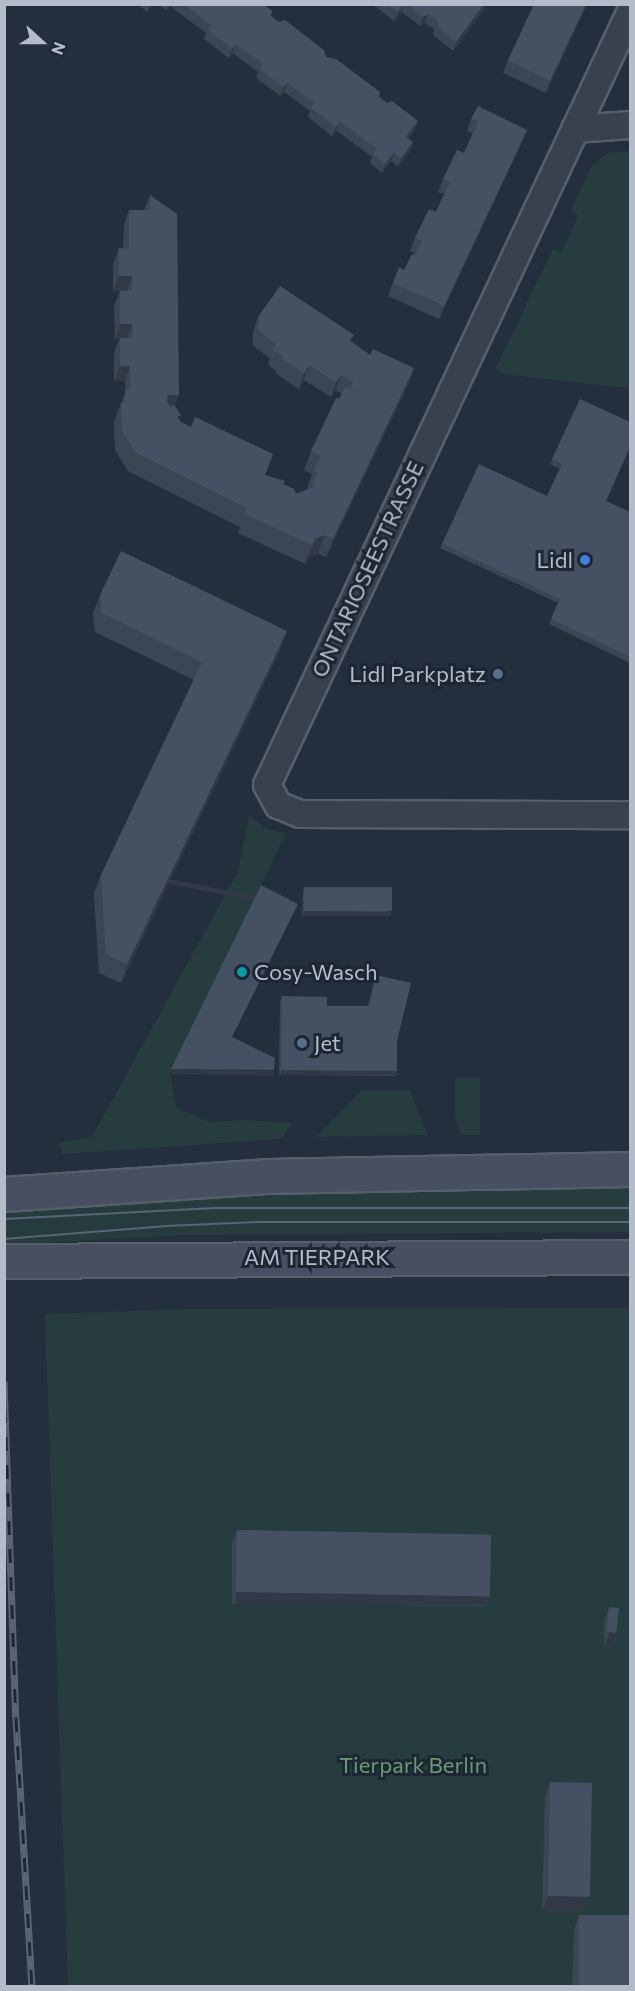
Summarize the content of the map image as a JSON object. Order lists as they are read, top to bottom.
{
  "streets": {
    "main road": ["AM TIERPARK"],
    "street": ["ONTARIOSEESTRASSE"]
  },
  "parks": ["Tierpark Berlin"],
  "places": [
    "Lidl",
    "Lidl Parkplatz",
    "Cosy-Wasch",
    "Jet"
  ],
  "north": "right"
}
